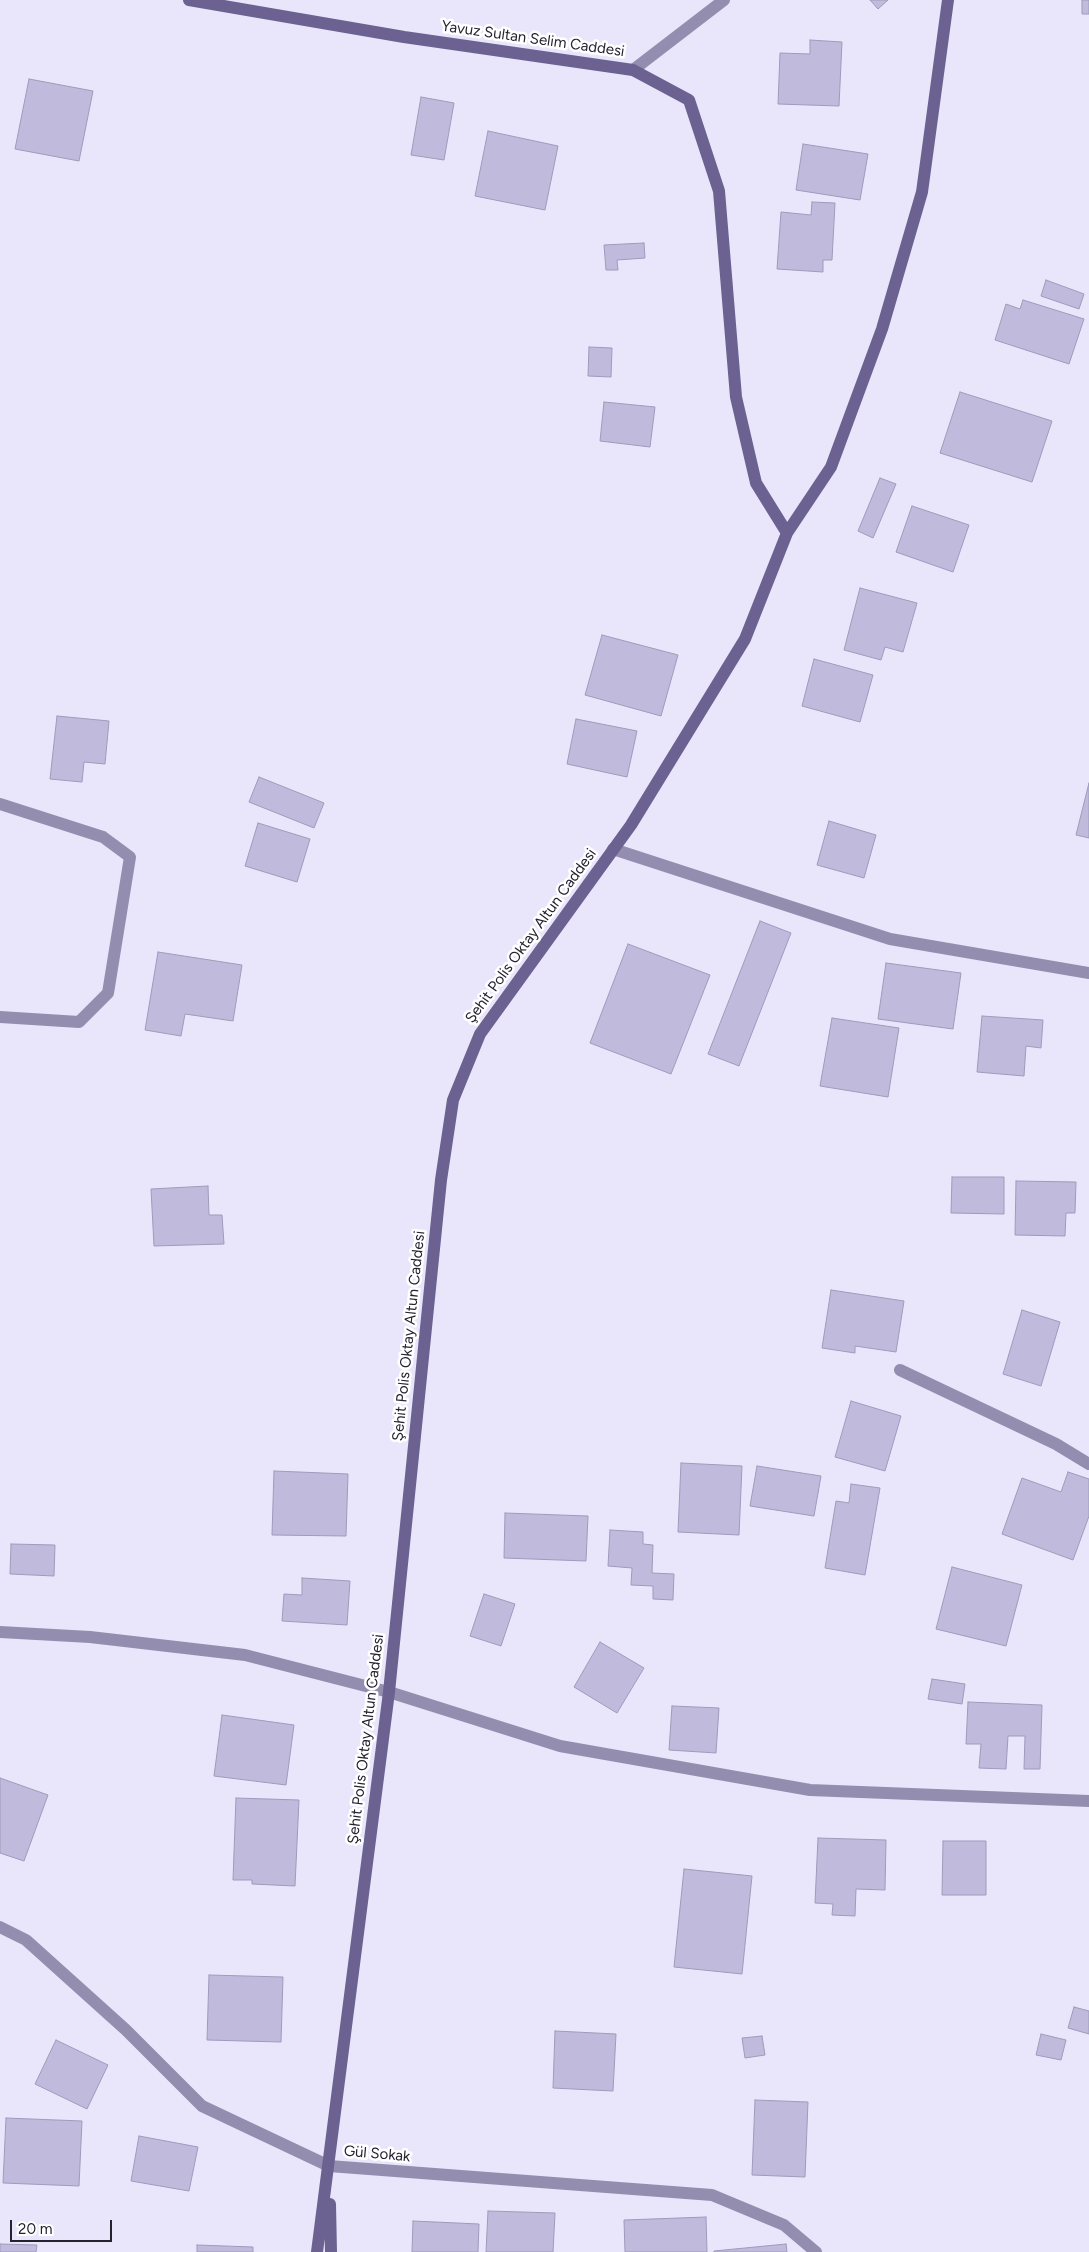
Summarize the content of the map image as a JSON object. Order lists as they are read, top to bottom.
{
  "streets": {
    "street": ["Yavuz Sultan Selim Caddesi", "Şehit Polis Oktay Altun Caddesi", "Gül Sokak"]
  },
  "crossings": [
    ["Yavuz Sultan Selim Caddesi", "Şehit Polis Oktay Altun Caddesi"],
    ["Şehit Polis Oktay Altun Caddesi", "Gül Sokak"]
  ],
  "scale_bar": "20 m"
}
